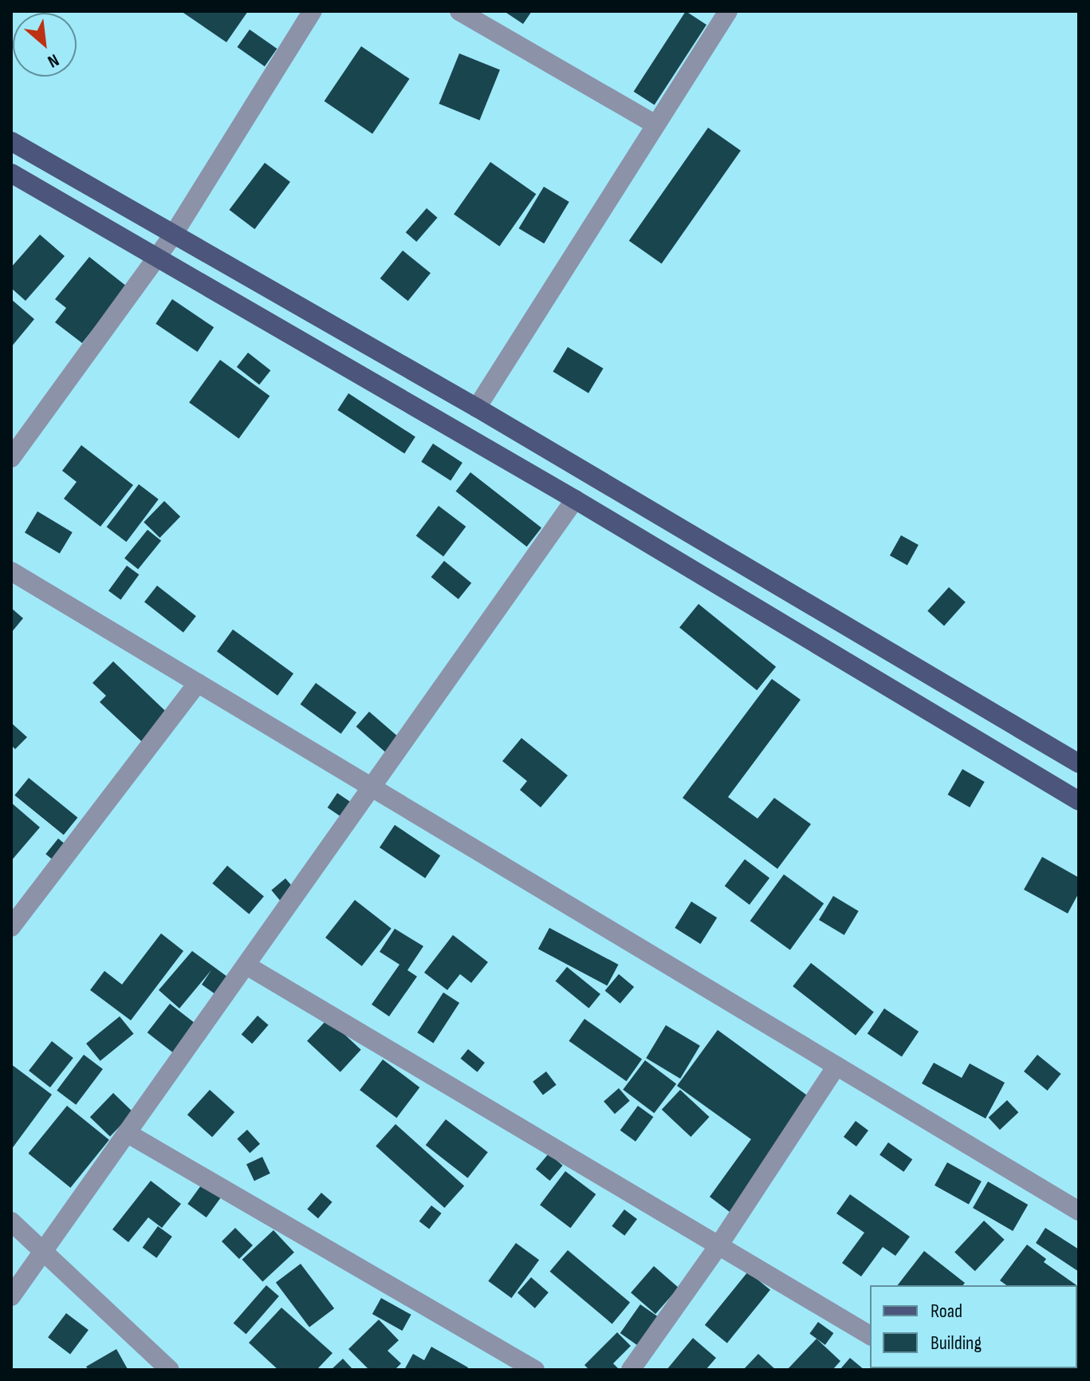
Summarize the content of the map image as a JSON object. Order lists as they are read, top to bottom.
{
  "legend": ["Road", "Building"],
  "north": "bottom right"
}
